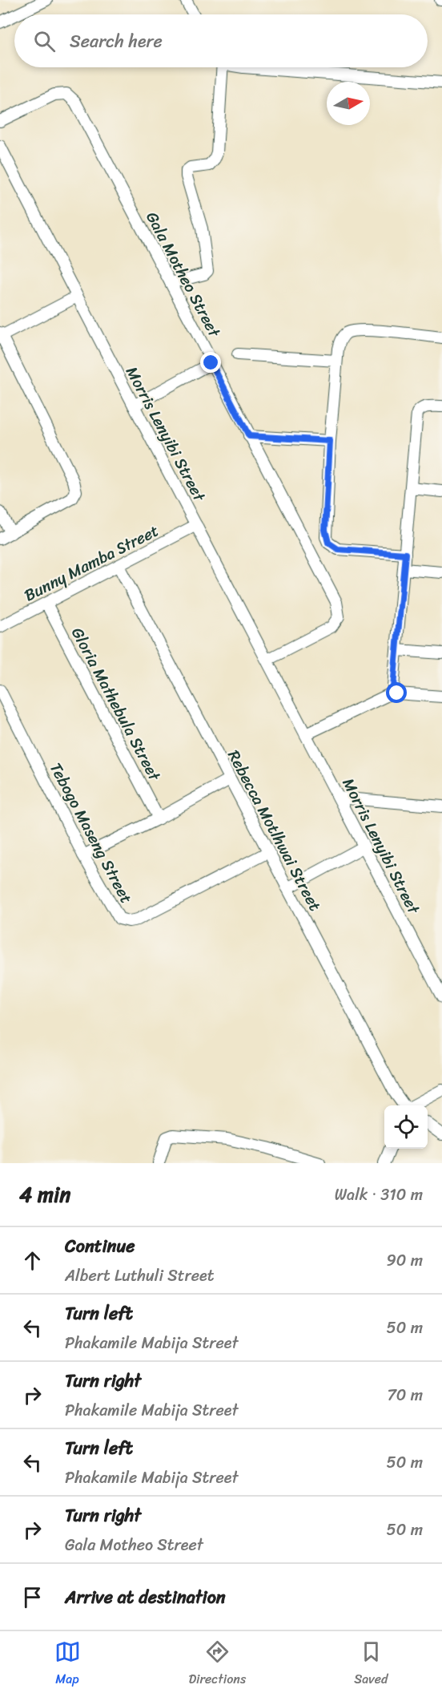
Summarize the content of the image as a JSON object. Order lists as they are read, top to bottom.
{
  "streets": {
    "street": [
      "Gala Motheo Street",
      "Morris Lenyibi Street",
      "Bunny Mamba Street",
      "Gloria Mathebula Street",
      "Rebecca Motlhwai Street",
      "Tebogo Maseng Street"
    ]
  },
  "crossings": [
    ["Gala Motheo Street", "Morris Lenyibi Street"],
    ["Morris Lenyibi Street", "Bunny Mamba Street"],
    ["Bunny Mamba Street", "Gloria Mathebula Street"],
    ["Bunny Mamba Street", "Rebecca Motlhwai Street"],
    ["Rebecca Motlhwai Street", "Tebogo Maseng Street"]
  ],
  "north": "right",
  "page": {
    "search": "Search here",
    "heading": ["4 min", "Walk · 310 m"],
    "list": [
      ["Continue", "Albert Luthuli Street", "90 m"],
      ["Turn left", "Phakamile Mabija Street", "50 m"],
      ["Turn right", "Phakamile Mabija Street", "70 m"],
      ["Turn left", "Phakamile Mabija Street", "50 m"],
      ["Turn right", "Gala Motheo Street", "50 m"],
      "Arrive at destination"
    ],
    "nav": ["Map", "Directions", "Saved"]
  }
}
